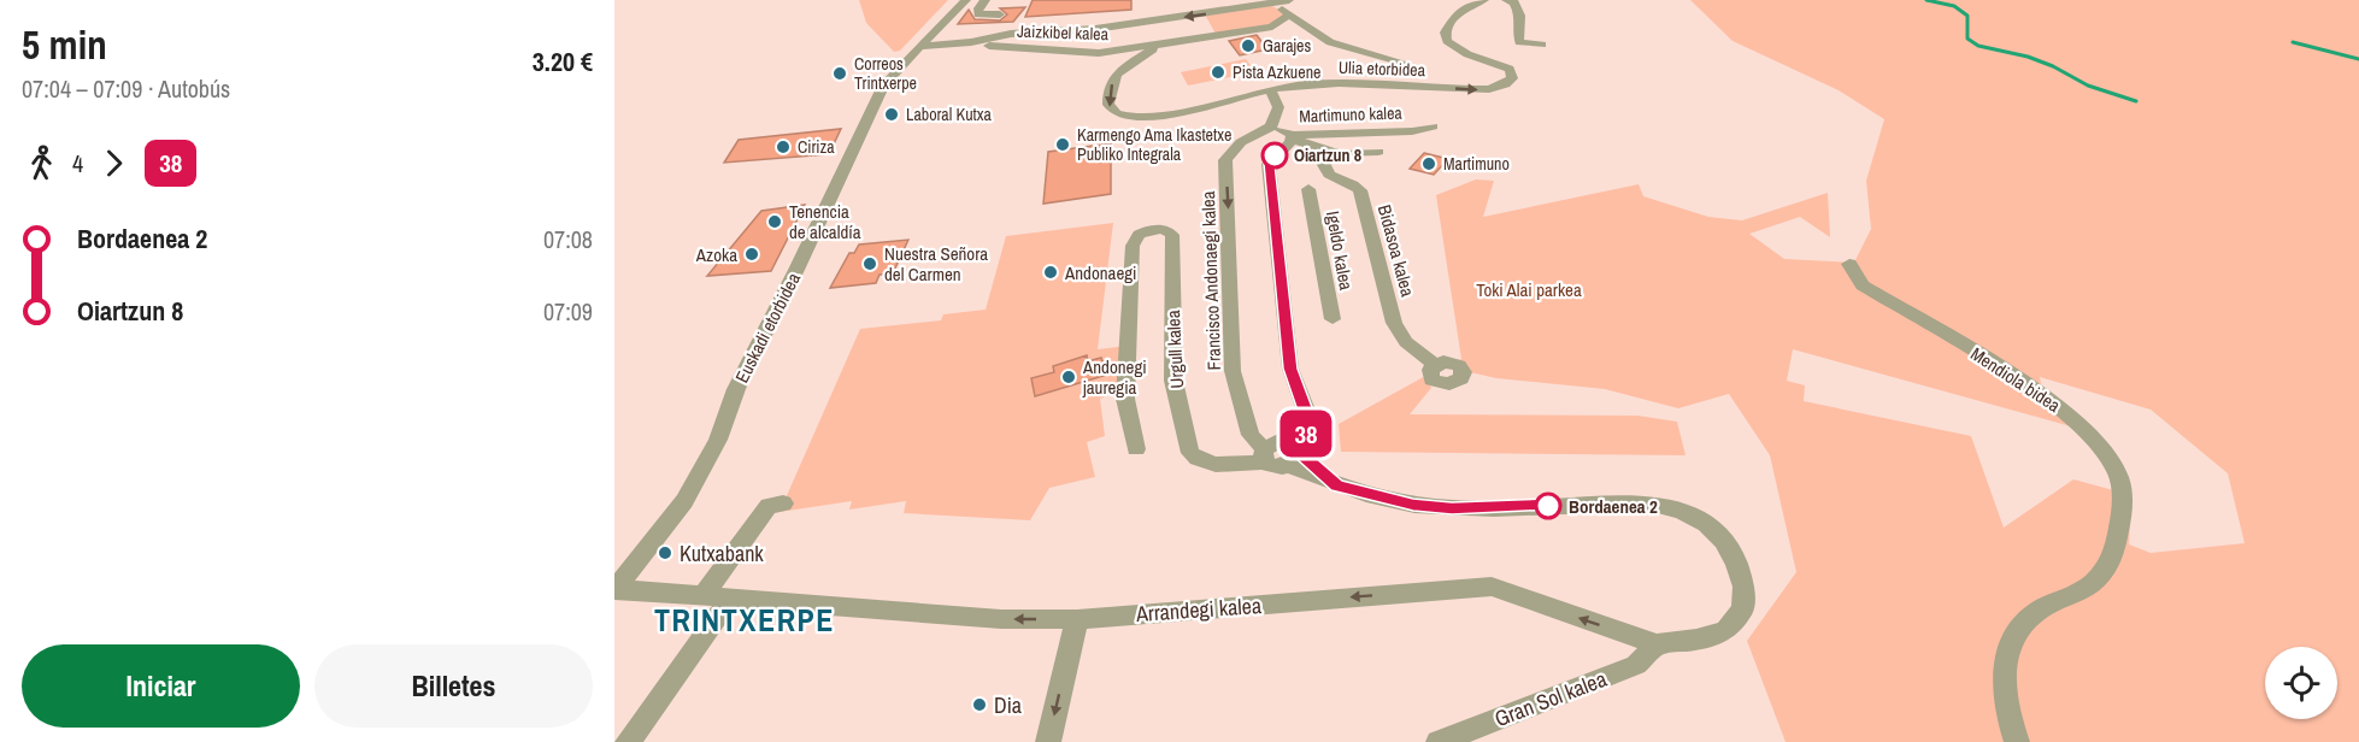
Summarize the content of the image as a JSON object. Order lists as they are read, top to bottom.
{
  "streets": {
    "street": [
      "Jaizkibel kalea",
      "Ulia etorbidea",
      "Martimuno kalea",
      "Igeldo kalea",
      "Bidasoa kalea",
      "Francisco Andonaegi kalea",
      "Euskadi etorbidea",
      "Urgull kalea",
      "Mendiola bidea",
      "Arrandegi kalea",
      "Gran Sol kalea"
    ]
  },
  "crossings": [
    ["Jaizkibel kalea", "Ulia etorbidea"],
    ["Martimuno kalea", "Francisco Andonaegi kalea"],
    ["Francisco Andonaegi kalea", "Urgull kalea"],
    ["Euskadi etorbidea", "Arrandegi kalea"],
    ["Arrandegi kalea", "Gran Sol kalea"]
  ],
  "one_way": ["Arrandegi kalea"],
  "districts": ["TRINTXERPE"],
  "parks": ["Toki Alai parkea"],
  "places": [
    "Garajes",
    "Pista Azkuene",
    "Correos Trintxerpe",
    "Laboral Kutxa",
    "Karmengo Ama Ikastetxe Publiko Integrala",
    "Ciriza",
    "Oiartzun 8",
    "Martimuno",
    "Tenencia de alcaldía",
    "Azoka",
    "Nuestra Señora del Carmen",
    "Andonaegi",
    "Andonegi jauregia",
    "Bordaenea 2",
    "Kutxabank",
    "Dia"
  ],
  "lines": ["bus line 38"],
  "page": {
    "heading": ["5 min", "07:04 – 07:09 · Autobús", "3.20 €"],
    "on_map": "38",
    "legs": ["4", "38"],
    "list": [
      {
        "name": "Bordaenea 2",
        "value": "07:08"
      },
      {
        "name": "Oiartzun 8",
        "value": "07:09"
      }
    ],
    "buttons": ["Iniciar", "Billetes"]
  }
}
